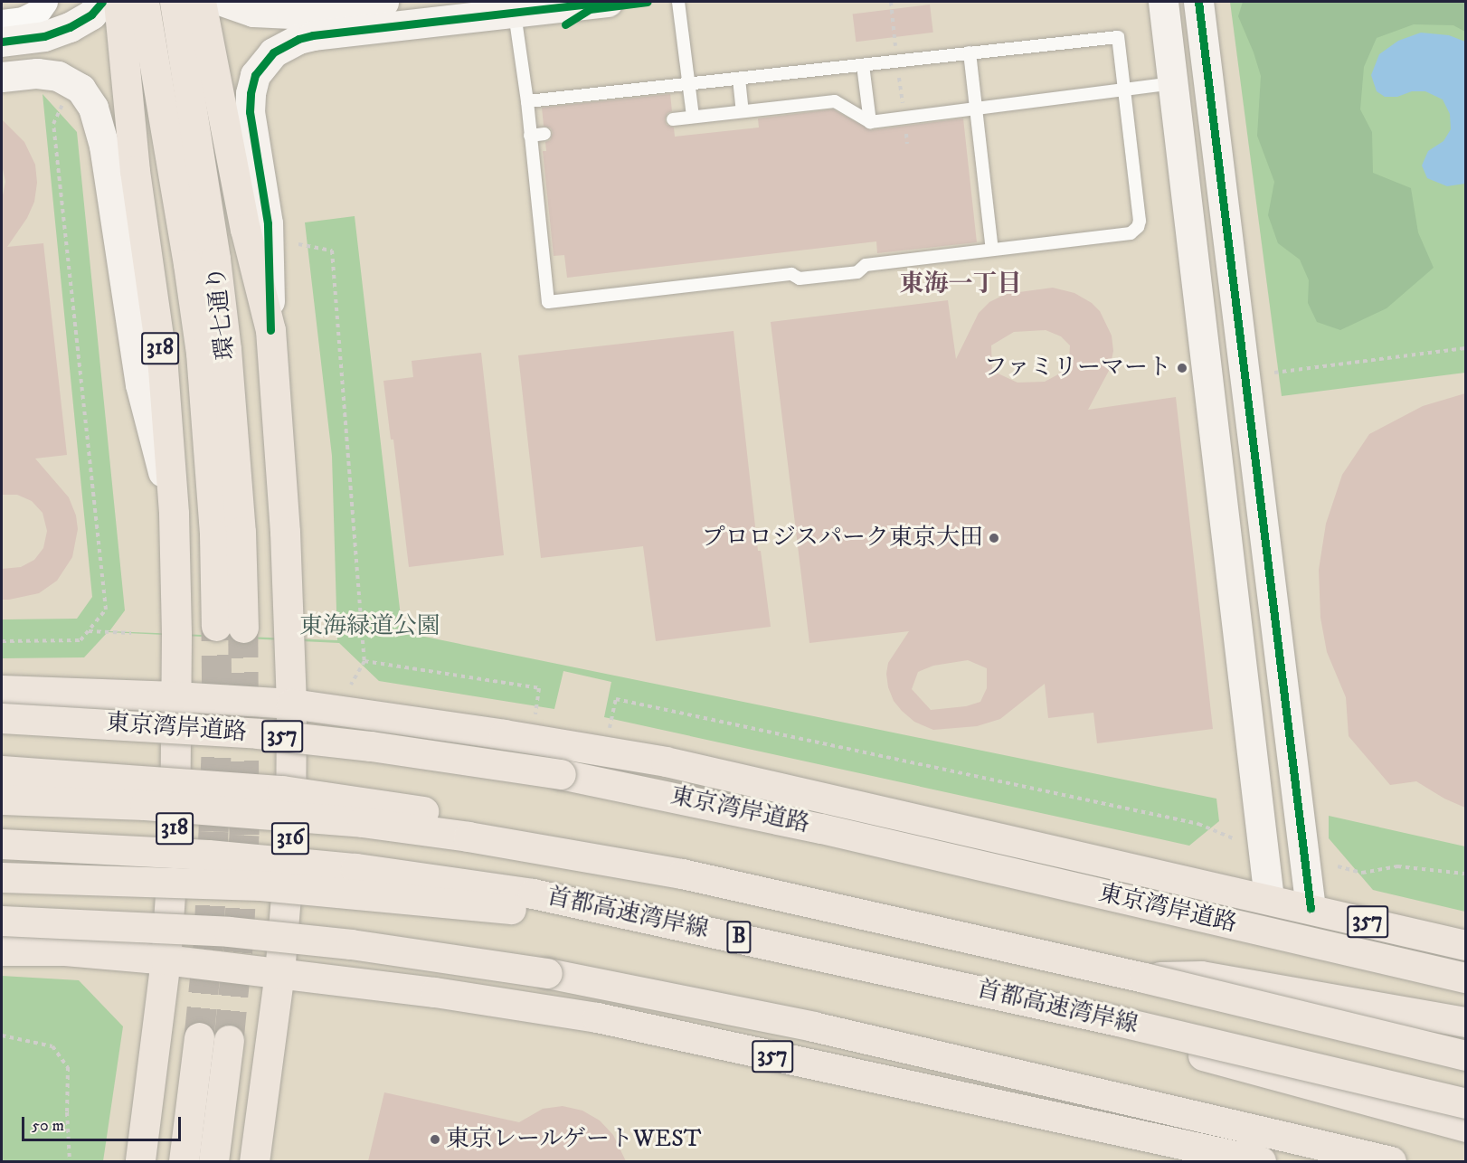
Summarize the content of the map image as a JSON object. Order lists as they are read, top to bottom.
{
  "streets": {
    "main road": [
      "環七通り",
      "318",
      "東京湾岸道路",
      "357",
      "316",
      "首都高速湾岸線",
      "B"
    ]
  },
  "crossings": [
    ["318", "357"],
    ["357", "316"],
    ["首都高速湾岸線", "B"]
  ],
  "districts": ["東海一丁目"],
  "parks": ["東海緑道公園"],
  "places": ["ファミリーマート", "プロロジスパーク東京大田", "東京レールゲートWEST"],
  "scale_bar": "50 m"
}
